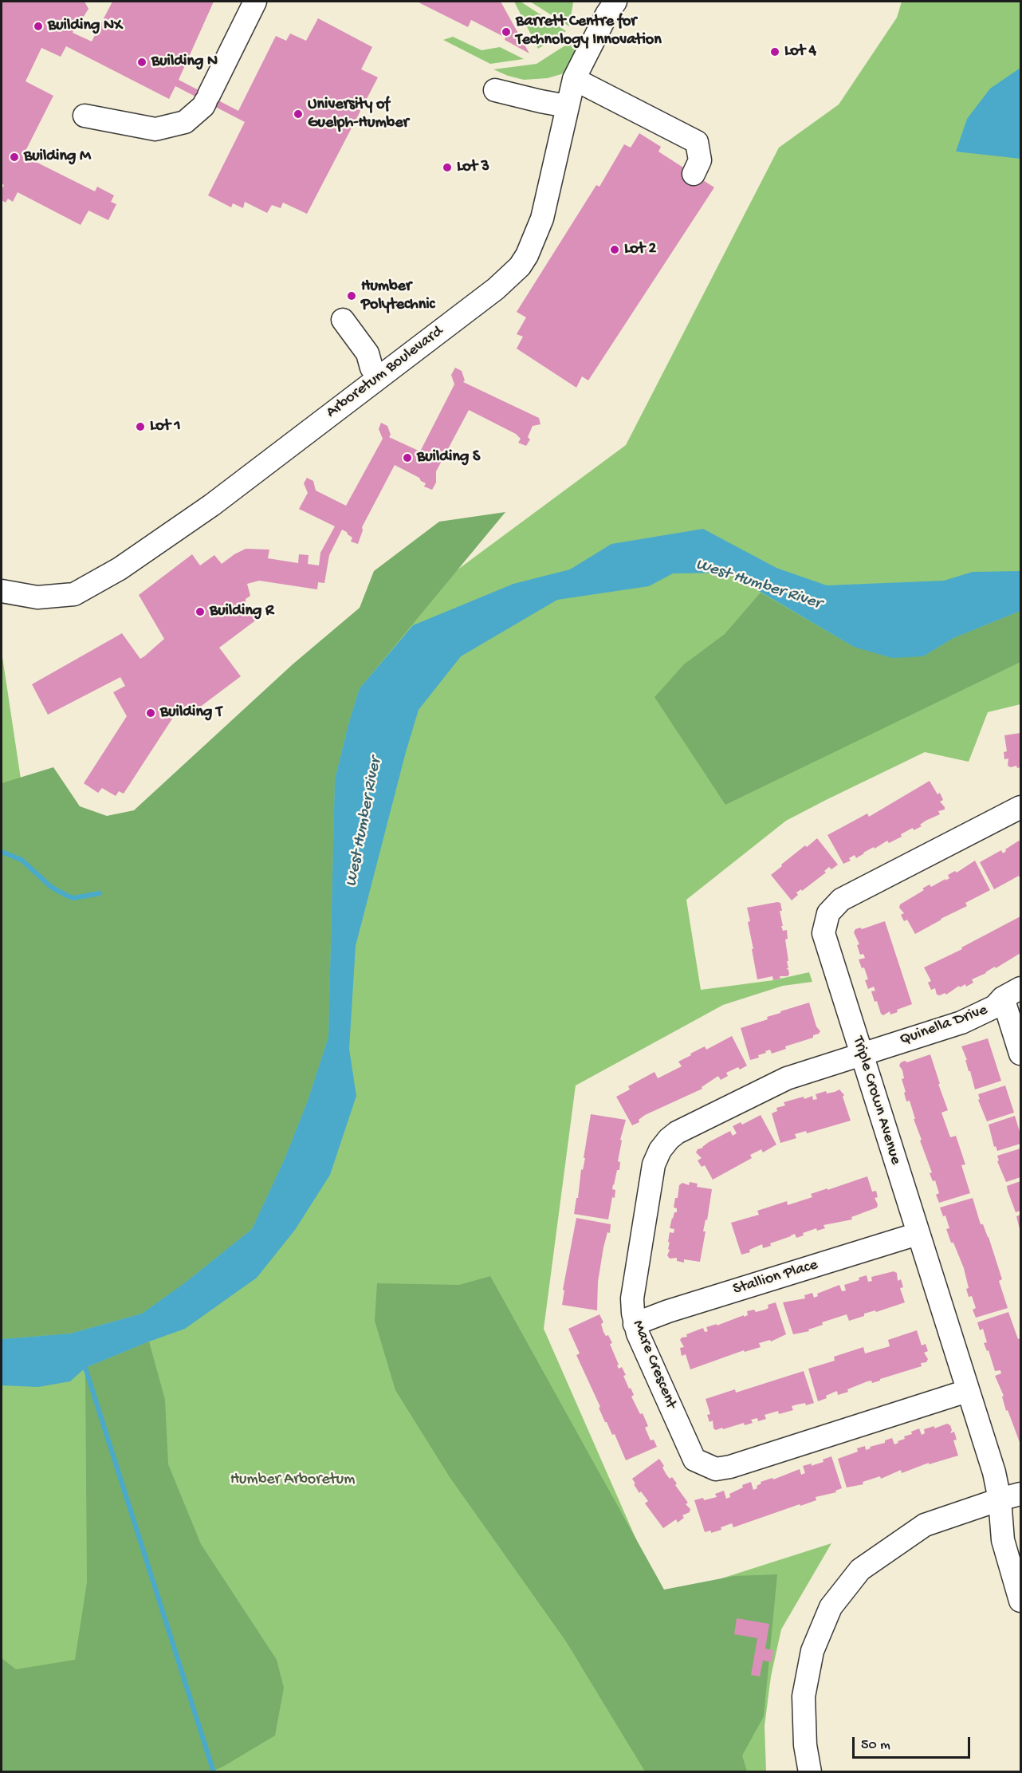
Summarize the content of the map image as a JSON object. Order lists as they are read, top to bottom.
{
  "streets": {
    "street": [
      "Arboretum Boulevard",
      "Quinella Drive",
      "Triple Crown Avenue",
      "Stallion Place",
      "Mare Crescent"
    ]
  },
  "crossings": [
    ["Quinella Drive", "Triple Crown Avenue"],
    ["Quinella Drive", "Mare Crescent"],
    ["Triple Crown Avenue", "Stallion Place"],
    ["Triple Crown Avenue", "Mare Crescent"],
    ["Stallion Place", "Mare Crescent"]
  ],
  "water": ["West Humber River"],
  "parks": ["Humber Arboretum"],
  "places": [
    "Building NX",
    "Barrett Centre for Technology Innovation",
    "Lot 4",
    "Building N",
    "University of Guelph-Humber",
    "Building M",
    "Lot 3",
    "Lot 2",
    "Humber Polytechnic",
    "Lot 1",
    "Building S",
    "Building R",
    "Building T"
  ],
  "scale_bar": "50 m"
}
